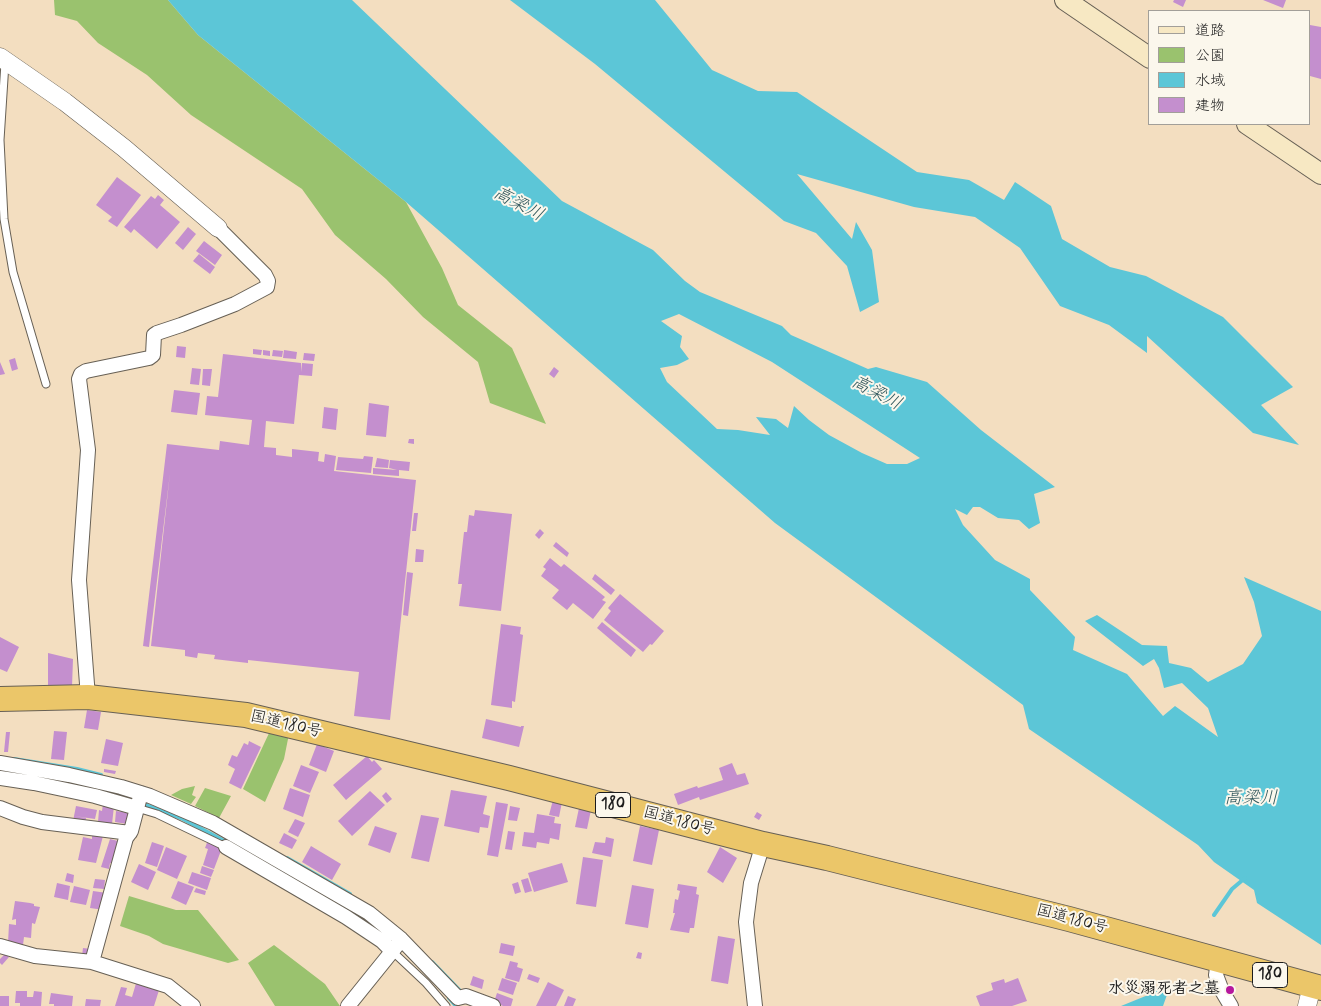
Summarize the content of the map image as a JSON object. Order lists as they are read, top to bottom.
{
  "streets": {
    "highway": ["国道180号", "180"]
  },
  "water": ["高梁川"],
  "places": ["水災溺死者之墓"],
  "legend": [
    "道路",
    "公園",
    "水域",
    "建物"
  ]
}
